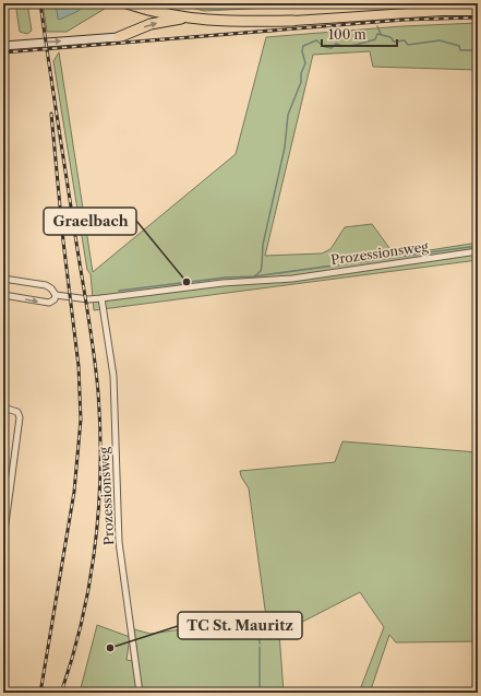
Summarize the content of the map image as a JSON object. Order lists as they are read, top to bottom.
{
  "streets": {
    "street": ["Prozessionsweg"]
  },
  "places": ["Graelbach", "TC St. Mauritz"],
  "scale_bar": "100 m"
}
